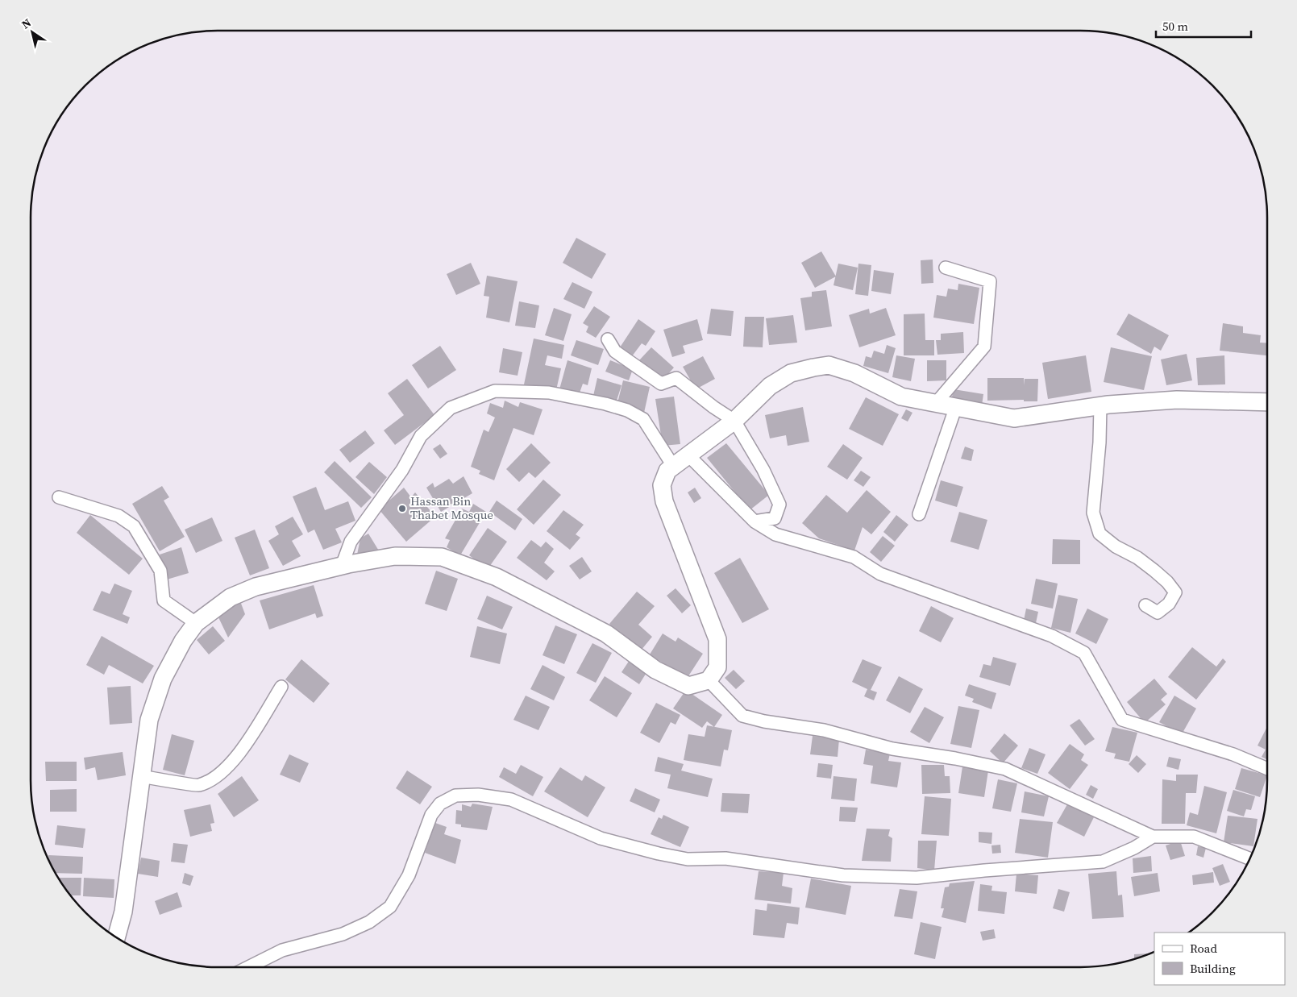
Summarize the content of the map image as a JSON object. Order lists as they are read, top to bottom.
{
  "places": ["Hassan Bin Thabet Mosque"],
  "legend": ["Road", "Building"],
  "scale_bar": "50 m",
  "north": "top left"
}
